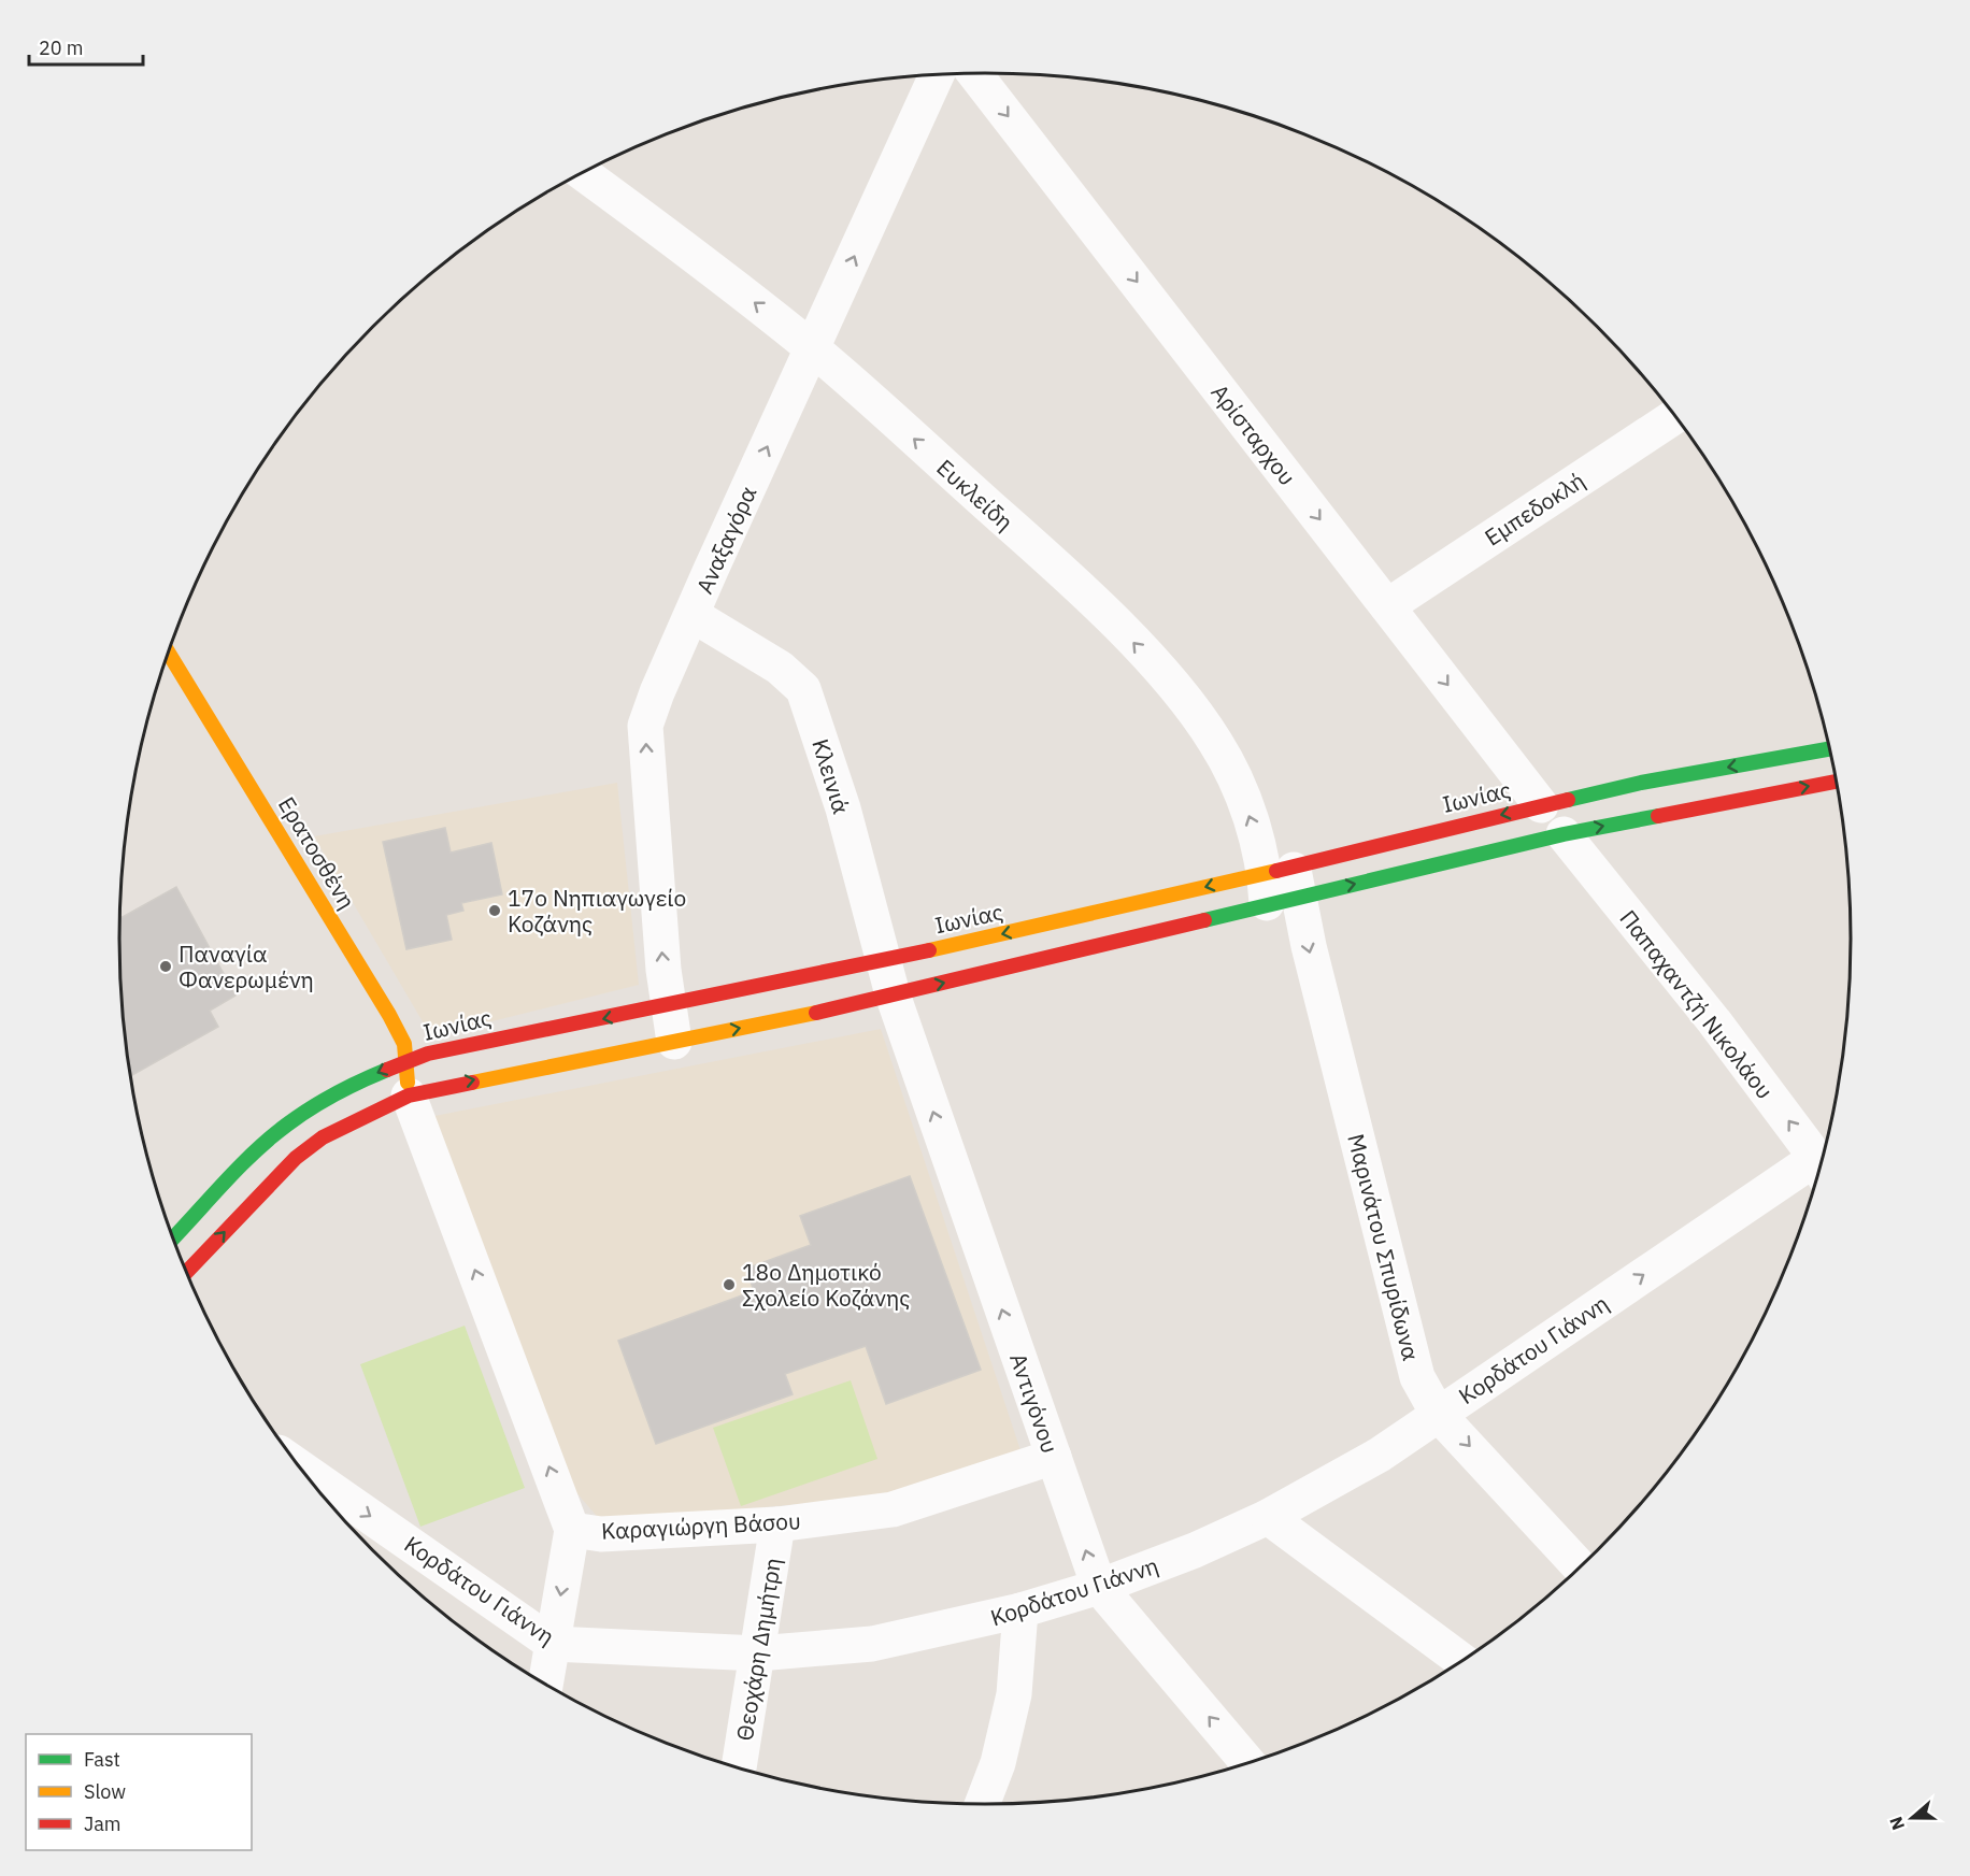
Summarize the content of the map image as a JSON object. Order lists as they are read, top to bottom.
{
  "streets": {
    "main road": ["Ιωνίας", "Ερατοσθένη"],
    "street": [
      "Αρίσταρχου",
      "Ευκλείδη",
      "Εμπεδοκλή",
      "Αναξαγόρα",
      "Κλεινιά",
      "Παπαχαντζή Νικολάου",
      "Μαρινάτου Σπυρίδωνα",
      "Κορδάτου Γιάννη",
      "Αντιγόνου",
      "Καραγιώργη Βάσου",
      "Θεοχάρη Δημήτρη"
    ]
  },
  "crossings": [
    ["Αρίσταρχου", "Εμπεδοκλή"],
    ["Αρίσταρχου", "Ιωνίας"],
    ["Ευκλείδη", "Αναξαγόρα"],
    ["Ευκλείδη", "Ιωνίας"],
    ["Ευκλείδη", "Μαρινάτου Σπυρίδωνα"],
    ["Αναξαγόρα", "Κλεινιά"],
    ["Αναξαγόρα", "Ιωνίας"],
    ["Κλεινιά", "Ιωνίας"],
    ["Κλεινιά", "Αντιγόνου"],
    ["Ιωνίας", "Ερατοσθένη"],
    ["Ιωνίας", "Παπαχαντζή Νικολάου"],
    ["Ιωνίας", "Μαρινάτου Σπυρίδωνα"],
    ["Ιωνίας", "Αντιγόνου"],
    ["Ιωνίας", "Καραγιώργη Βάσου"],
    ["Ερατοσθένη", "Καραγιώργη Βάσου"],
    ["Παπαχαντζή Νικολάου", "Κορδάτου Γιάννη"],
    ["Μαρινάτου Σπυρίδωνα", "Κορδάτου Γιάννη"],
    ["Κορδάτου Γιάννη", "Αντιγόνου"],
    ["Κορδάτου Γιάννη", "Θεοχάρη Δημήτρη"],
    ["Αντιγόνου", "Καραγιώργη Βάσου"],
    ["Καραγιώργη Βάσου", "Θεοχάρη Δημήτρη"]
  ],
  "one_way": [
    "Αρίσταρχου",
    "Ευκλείδη",
    "Αναξαγόρα",
    "Παπαχαντζή Νικολάου",
    "Μαρινάτου Σπυρίδωνα",
    "Κορδάτου Γιάννη",
    "Αντιγόνου",
    "Καραγιώργη Βάσου"
  ],
  "places": ["17ο Νηπιαγωγείο Κοζάνης", "Παναγία Φανερωμένη", "18ο Δημοτικό Σχολείο Κοζάνης"],
  "legend": ["Fast", "Slow", "Jam"],
  "scale_bar": "20 m",
  "north": "left"
}
